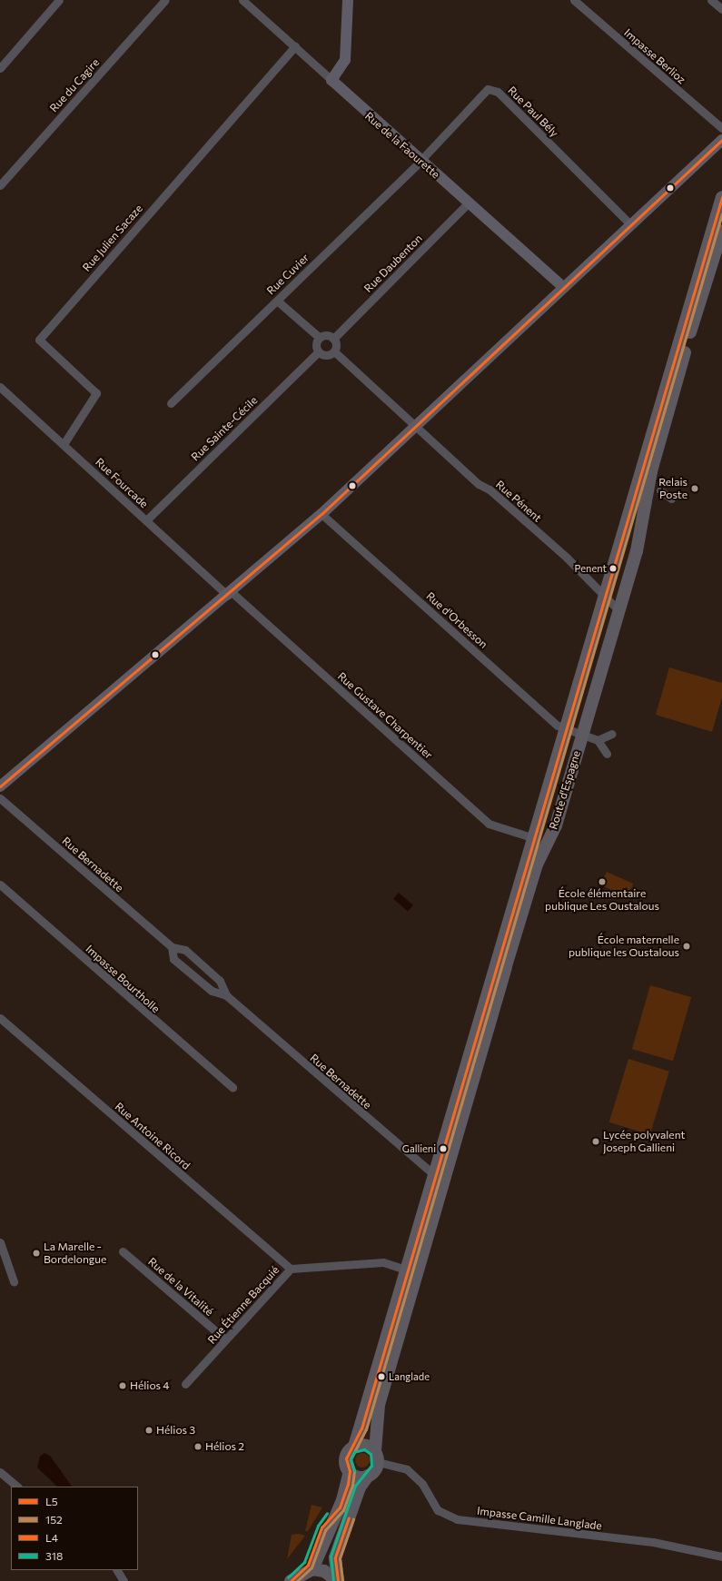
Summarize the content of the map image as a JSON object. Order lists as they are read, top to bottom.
{
  "streets": {
    "main road": ["Rue de la Faourette", "Route d'Espagne"],
    "street": [
      "Impasse Berlioz",
      "Rue du Cagire",
      "Rue Paul Bély",
      "Rue Julien Sacaze",
      "Rue Daubenton",
      "Rue Cuvier",
      "Rue Sainte-Cécile",
      "Rue Fourcade",
      "Rue Pénent",
      "Rue d'Orbesson",
      "Rue Gustave Charpentier",
      "Rue Bernadette",
      "Impasse Bourtholle",
      "Rue Antoine Ricord",
      "Rue de la Vitalité",
      "Rue Étienne Bacquié",
      "Impasse Camille Langlade"
    ]
  },
  "crossings": [
    ["Rue Paul Bély", "Rue de la Faourette"],
    ["Rue Paul Bély", "Rue Cuvier"],
    ["Rue de la Faourette", "Rue Julien Sacaze"],
    ["Rue de la Faourette", "Rue Daubenton"],
    ["Rue de la Faourette", "Rue Cuvier"],
    ["Rue Julien Sacaze", "Rue Fourcade"],
    ["Rue Daubenton", "Rue Sainte-Cécile"],
    ["Rue Daubenton", "Rue Pénent"],
    ["Rue Sainte-Cécile", "Rue Fourcade"],
    ["Rue Sainte-Cécile", "Rue Pénent"],
    ["Rue Fourcade", "Rue Gustave Charpentier"],
    ["Rue Pénent", "Route d'Espagne"],
    ["Rue d'Orbesson", "Route d'Espagne"],
    ["Rue Gustave Charpentier", "Route d'Espagne"],
    ["Route d'Espagne", "Rue Bernadette"],
    ["Route d'Espagne", "Rue Étienne Bacquié"],
    ["Route d'Espagne", "Impasse Camille Langlade"],
    ["Rue Antoine Ricord", "Rue Étienne Bacquié"],
    ["Rue de la Vitalité", "Rue Étienne Bacquié"]
  ],
  "places": [
    "Relais Poste",
    "Penent",
    "École élémentaire publique Les Oustalous",
    "École maternelle publique les Oustalous",
    "Lycée polyvalent Joseph Gallieni",
    "Gallieni",
    "La Marelle - Bordelongue",
    "Langlade",
    "Hélios 4",
    "Hélios 3",
    "Hélios 2"
  ],
  "lines": [
    "transit line L4",
    "transit line L5",
    "transit line 152",
    "transit line 318"
  ],
  "legend": [
    "L5",
    "152",
    "L4",
    "318"
  ]
}
